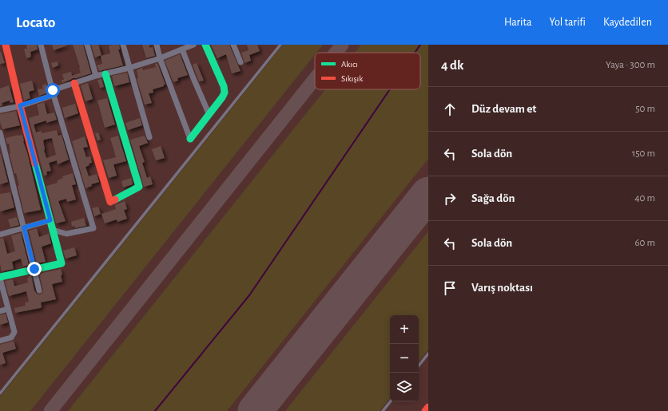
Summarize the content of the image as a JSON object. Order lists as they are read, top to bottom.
{
  "legend": ["Akıcı", "Sıkışık"],
  "page": {
    "header": "Locato",
    "nav": ["Harita", "Yol tarifi", "Kaydedilen"],
    "heading": ["4 dk", "Yaya · 300 m"],
    "list": [
      ["Düz devam et", "50 m"],
      ["Sola dön", "150 m"],
      ["Sağa dön", "40 m"],
      ["Sola dön", "60 m"],
      "Varış noktası"
    ],
    "map_buttons": ["+", "−"]
  }
}
